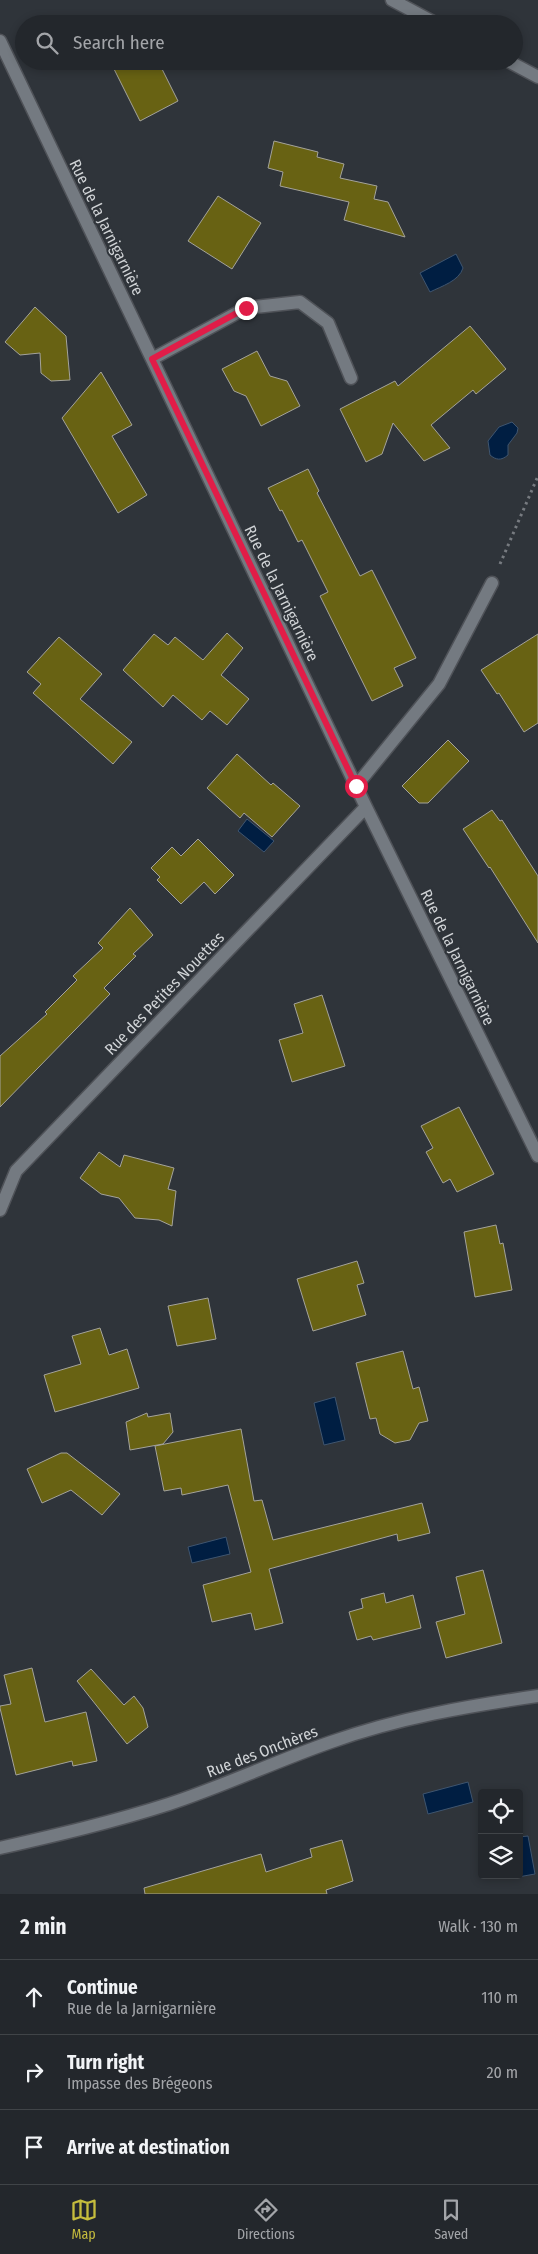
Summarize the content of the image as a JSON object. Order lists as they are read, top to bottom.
{
  "streets": {
    "street": ["Rue de la Jarnigarnière", "Rue des Petites Nouettes", "Rue des Onchères"]
  },
  "crossings": [
    ["Rue de la Jarnigarnière", "Rue des Petites Nouettes"]
  ],
  "page": {
    "search": "Search here",
    "heading": ["2 min", "Walk · 130 m"],
    "list": [
      ["Continue", "Rue de la Jarnigarnière", "110 m"],
      ["Turn right", "Impasse des Brégeons", "20 m"],
      "Arrive at destination"
    ],
    "nav": ["Map", "Directions", "Saved"]
  }
}
